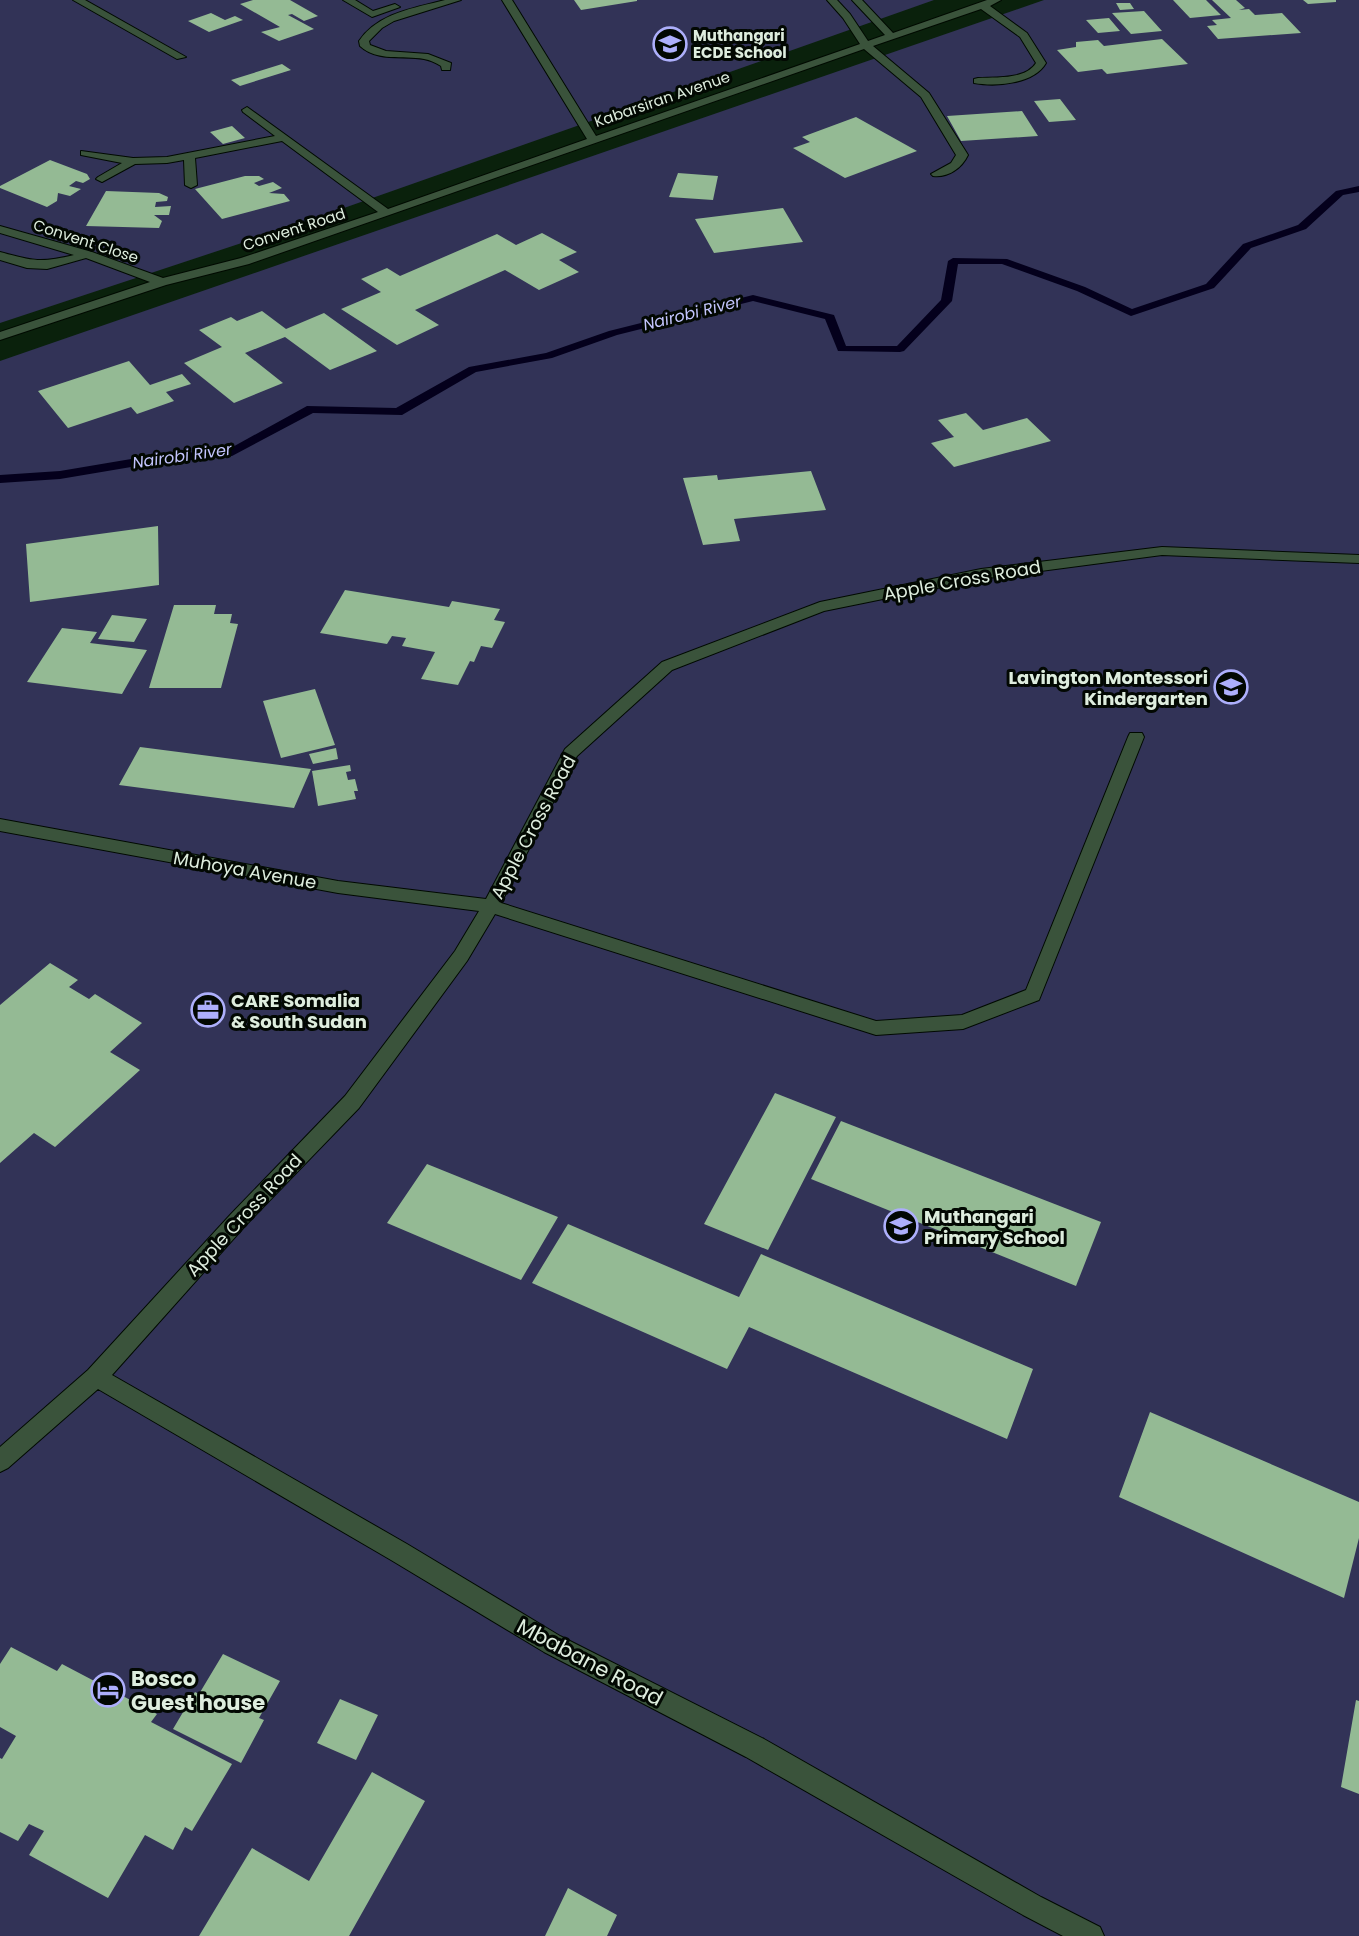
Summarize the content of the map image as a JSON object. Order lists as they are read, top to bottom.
{
  "streets": {
    "street": [
      "Kabarsiran Avenue",
      "Convent Road",
      "Convent Close",
      "Apple Cross Road",
      "Muhoya Avenue",
      "Mbabane Road"
    ]
  },
  "crossings": [
    ["Kabarsiran Avenue", "Convent Road"],
    ["Convent Road", "Convent Close"],
    ["Apple Cross Road", "Muhoya Avenue"],
    ["Apple Cross Road", "Mbabane Road"]
  ],
  "water": ["Nairobi River"],
  "places": {
    "school or university": ["Muthangari ECDE School", "Lavington Montessori Kindergarten", "Muthangari Primary School"],
    "office": ["CARE Somalia & South Sudan"],
    "hotel": ["Bosco Guest house"]
  }
}
